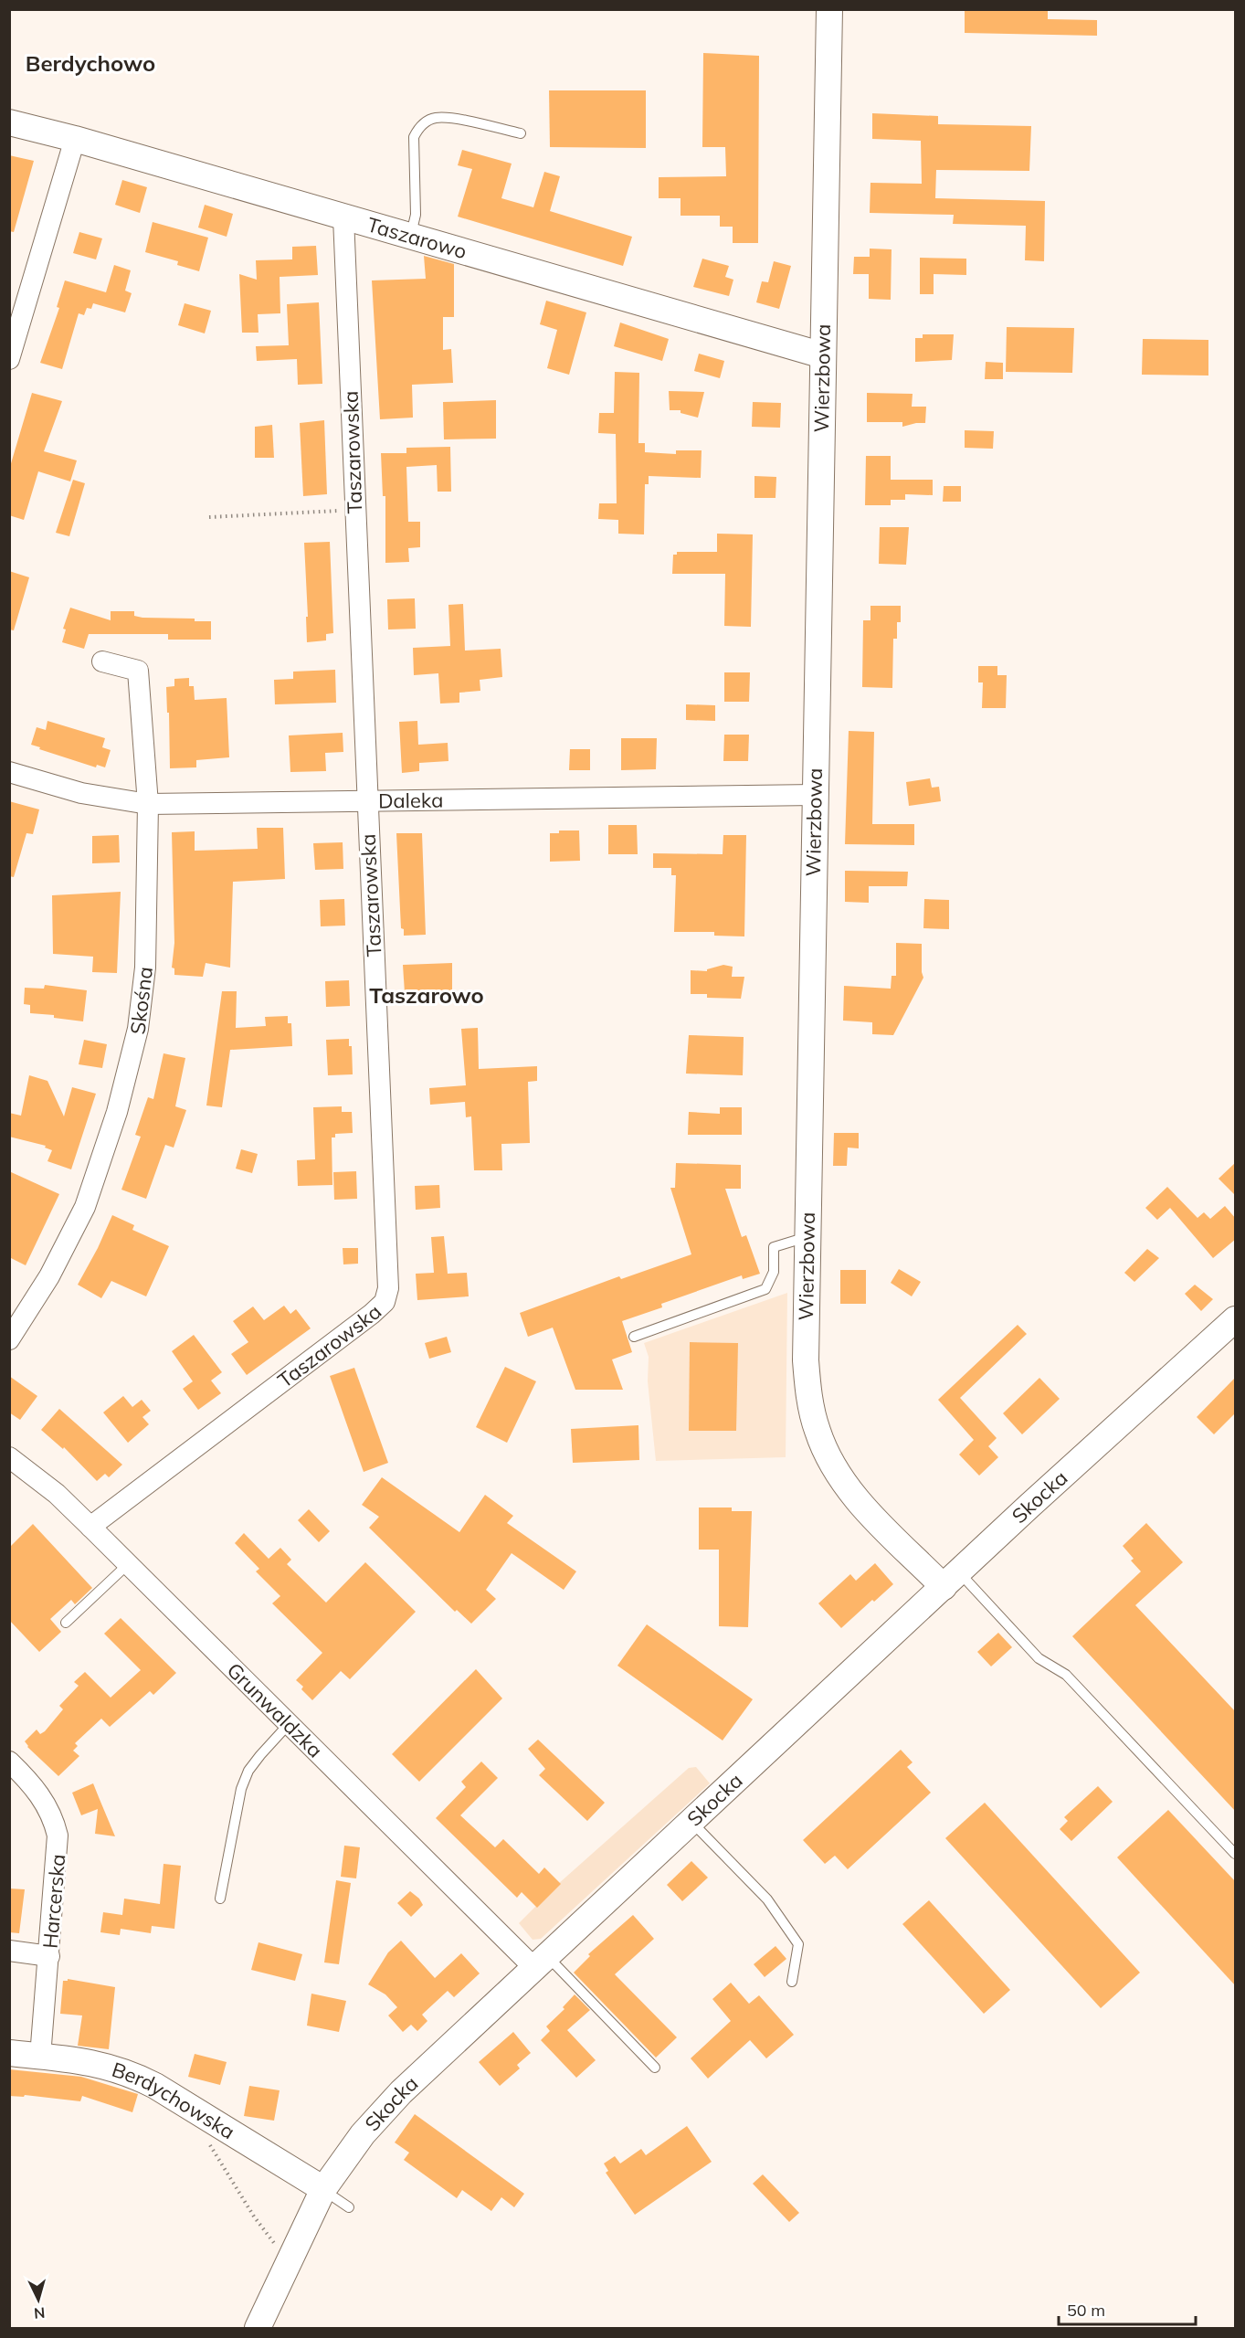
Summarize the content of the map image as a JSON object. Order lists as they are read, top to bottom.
{
  "streets": {
    "street": [
      "Taszarowo",
      "Wierzbowa",
      "Taszarowska",
      "Daleka",
      "Skośna",
      "Skocka",
      "Grunwaldzka",
      "Harcerska",
      "Berdychowska"
    ]
  },
  "crossings": [
    ["Taszarowo", "Wierzbowa"],
    ["Taszarowo", "Taszarowska"],
    ["Wierzbowa", "Daleka"],
    ["Wierzbowa", "Skocka"],
    ["Taszarowska", "Daleka"],
    ["Taszarowska", "Grunwaldzka"],
    ["Daleka", "Skośna"],
    ["Skocka", "Grunwaldzka"],
    ["Skocka", "Berdychowska"],
    ["Harcerska", "Berdychowska"]
  ],
  "districts": ["Berdychowo", "Taszarowo"],
  "scale_bar": "50 m",
  "north": "bottom"
}
